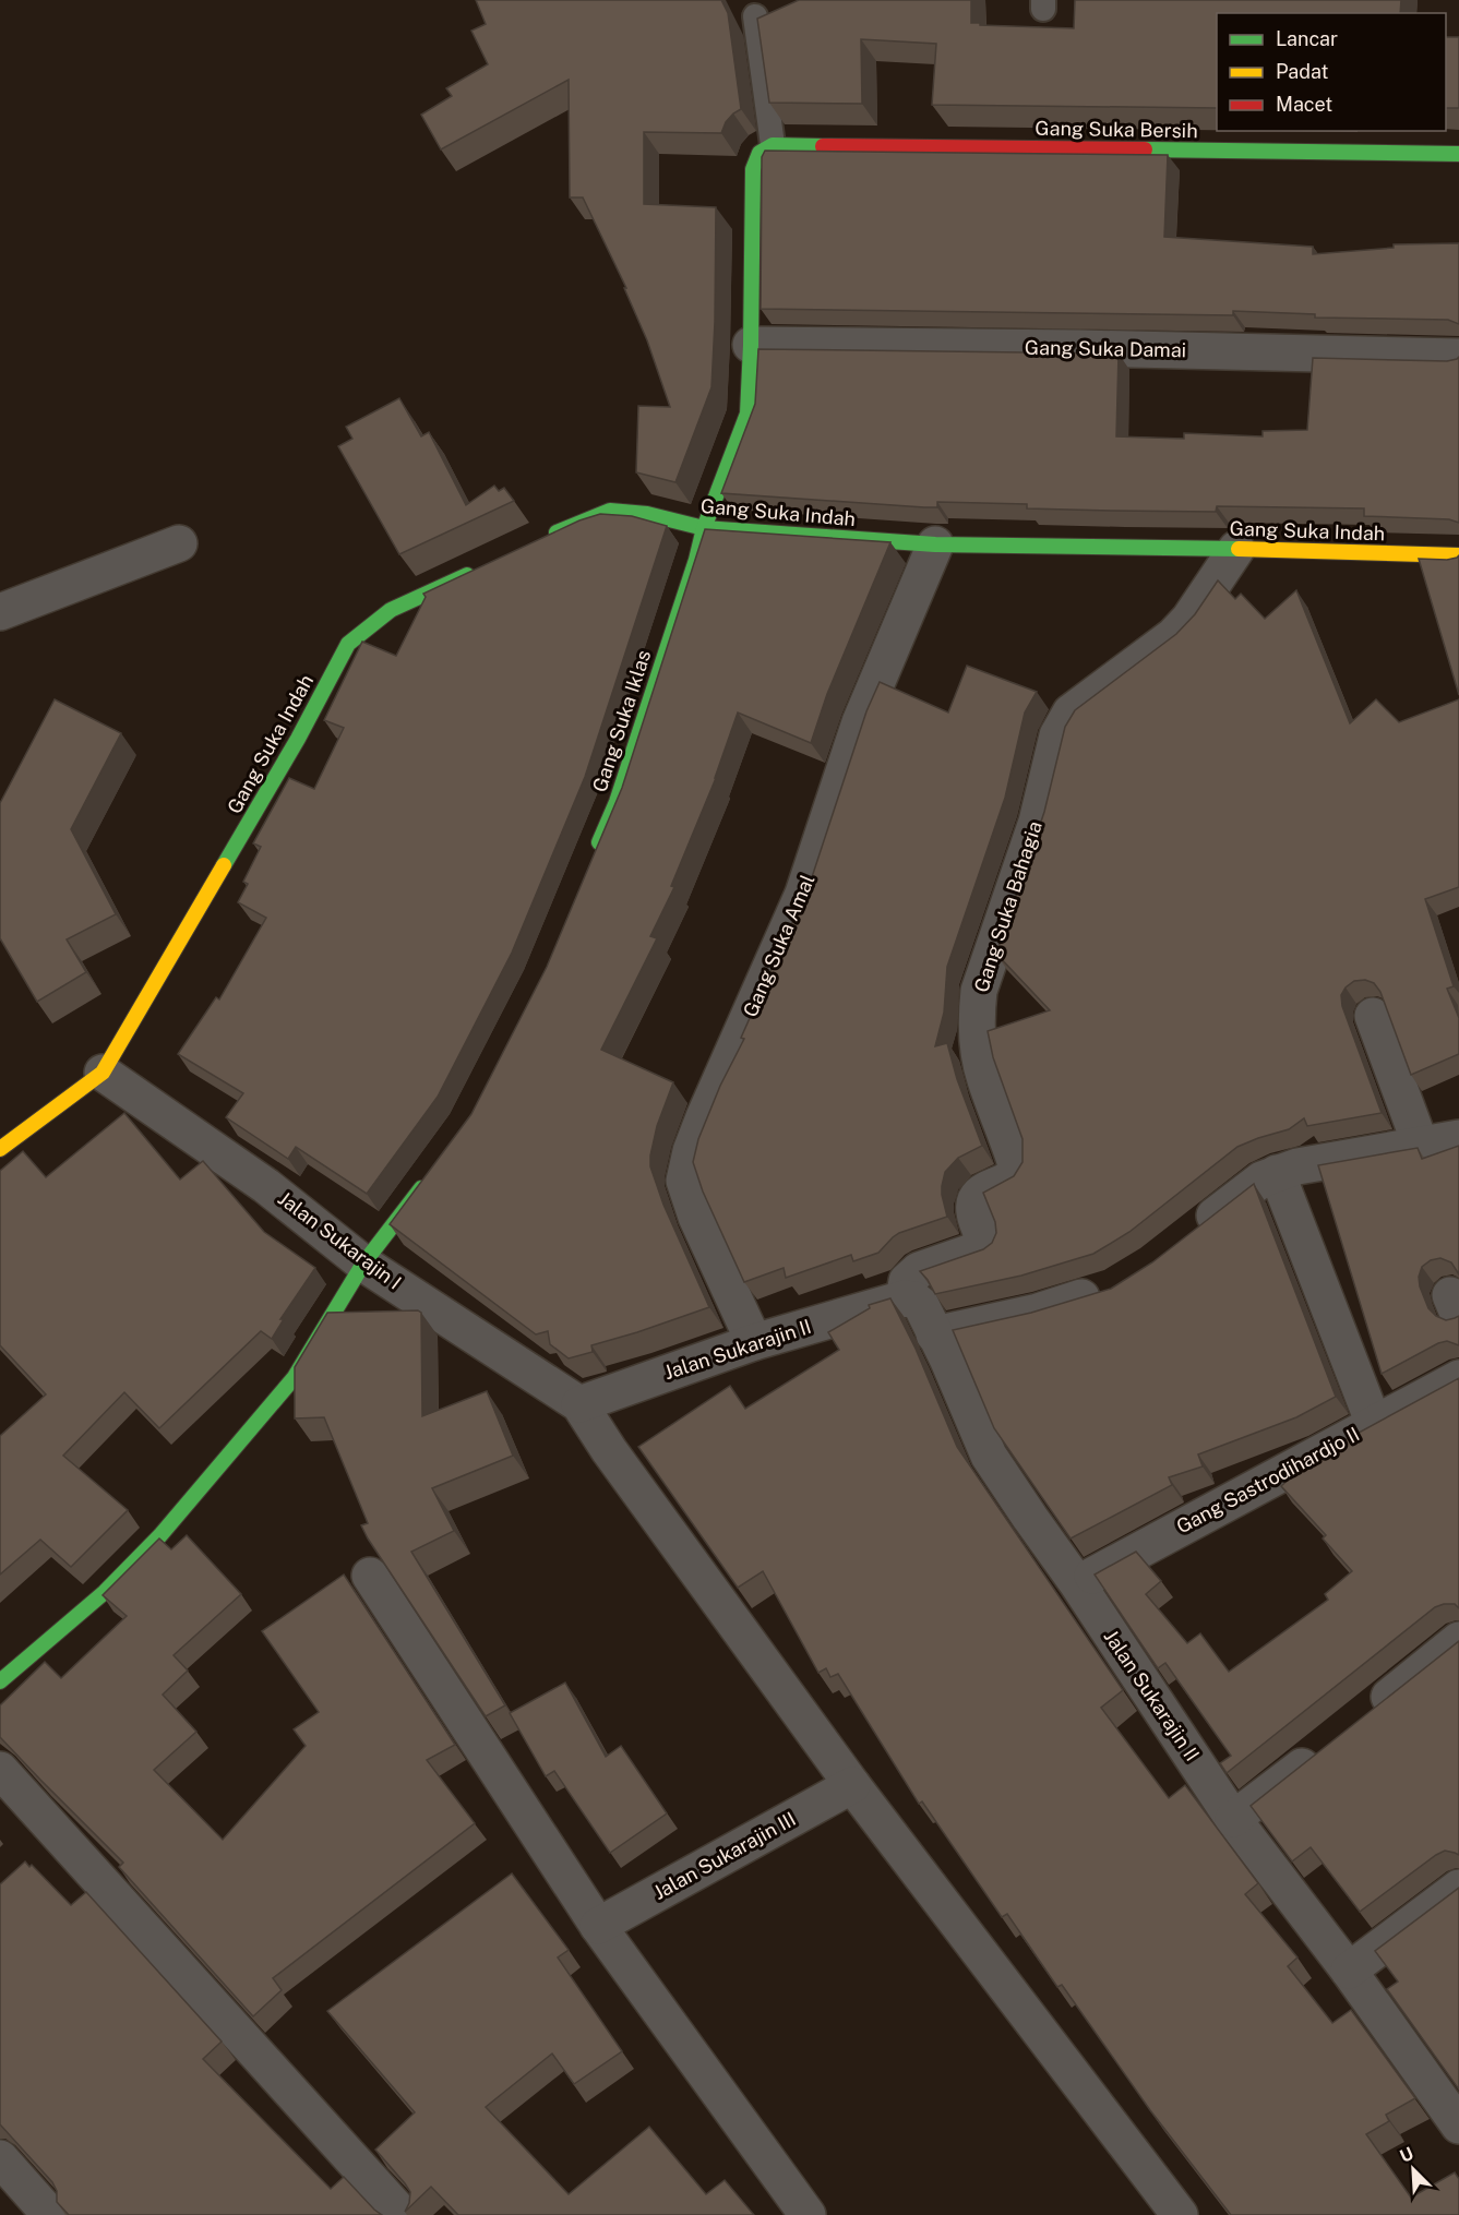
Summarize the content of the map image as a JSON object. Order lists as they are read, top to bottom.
{
  "streets": {
    "street": [
      "Gang Suka Bersih",
      "Gang Suka Damai",
      "Gang Suka Indah",
      "Gang Suka Iklas",
      "Gang Suka Bahagia",
      "Gang Suka Amal",
      "Jalan Sukarajin I",
      "Jalan Sukarajin II",
      "Gang Sastrodihardjo II",
      "Jalan Sukarajin III"
    ]
  },
  "crossings": [
    ["Gang Suka Bersih", "Gang Suka Iklas"],
    ["Gang Suka Damai", "Gang Suka Iklas"],
    ["Gang Suka Indah", "Gang Suka Iklas"],
    ["Gang Suka Indah", "Gang Suka Bahagia"],
    ["Gang Suka Indah", "Gang Suka Amal"],
    ["Gang Suka Indah", "Jalan Sukarajin I"],
    ["Gang Suka Bahagia", "Jalan Sukarajin II"],
    ["Gang Suka Amal", "Jalan Sukarajin II"],
    ["Jalan Sukarajin I", "Jalan Sukarajin II"],
    ["Jalan Sukarajin II", "Gang Sastrodihardjo II"]
  ],
  "legend": ["Lancar", "Padat", "Macet"],
  "north": "top left"
}
